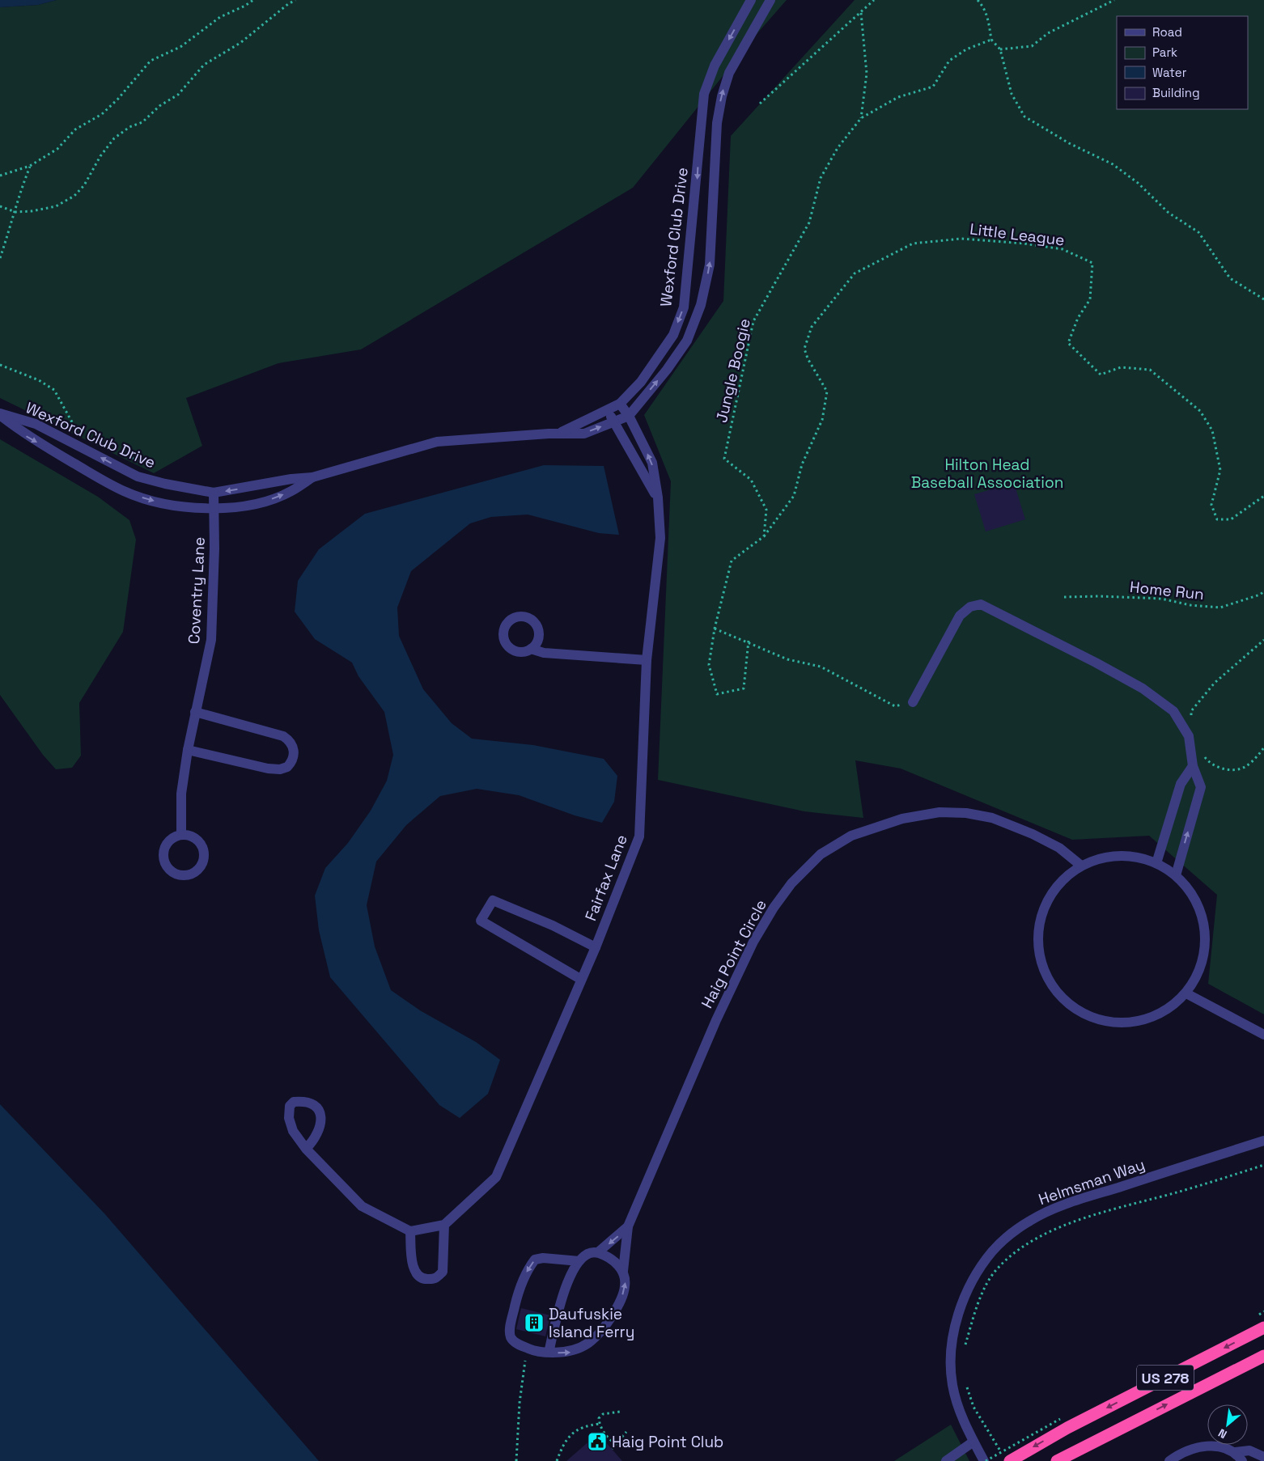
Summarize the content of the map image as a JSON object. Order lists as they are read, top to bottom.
{
  "streets": {
    "highway": ["US 278"],
    "street": [
      "Wexford Club Drive",
      "Coventry Lane",
      "Fairfax Lane",
      "Haig Point Circle",
      "Helmsman Way"
    ],
    "path": ["Little League", "Jungle Boogie", "Home Run"]
  },
  "crossings": [
    ["Little League", "Jungle Boogie"],
    ["Wexford Club Drive", "Coventry Lane"],
    ["Wexford Club Drive", "Fairfax Lane"]
  ],
  "parks": ["Hilton Head Baseball Association"],
  "places": {
    "building": ["Daufuskie Island Ferry"],
    "public building": ["Haig Point Club"]
  },
  "legend": [
    "Road",
    "Park",
    "Water",
    "Building"
  ],
  "north": "bottom left"
}
